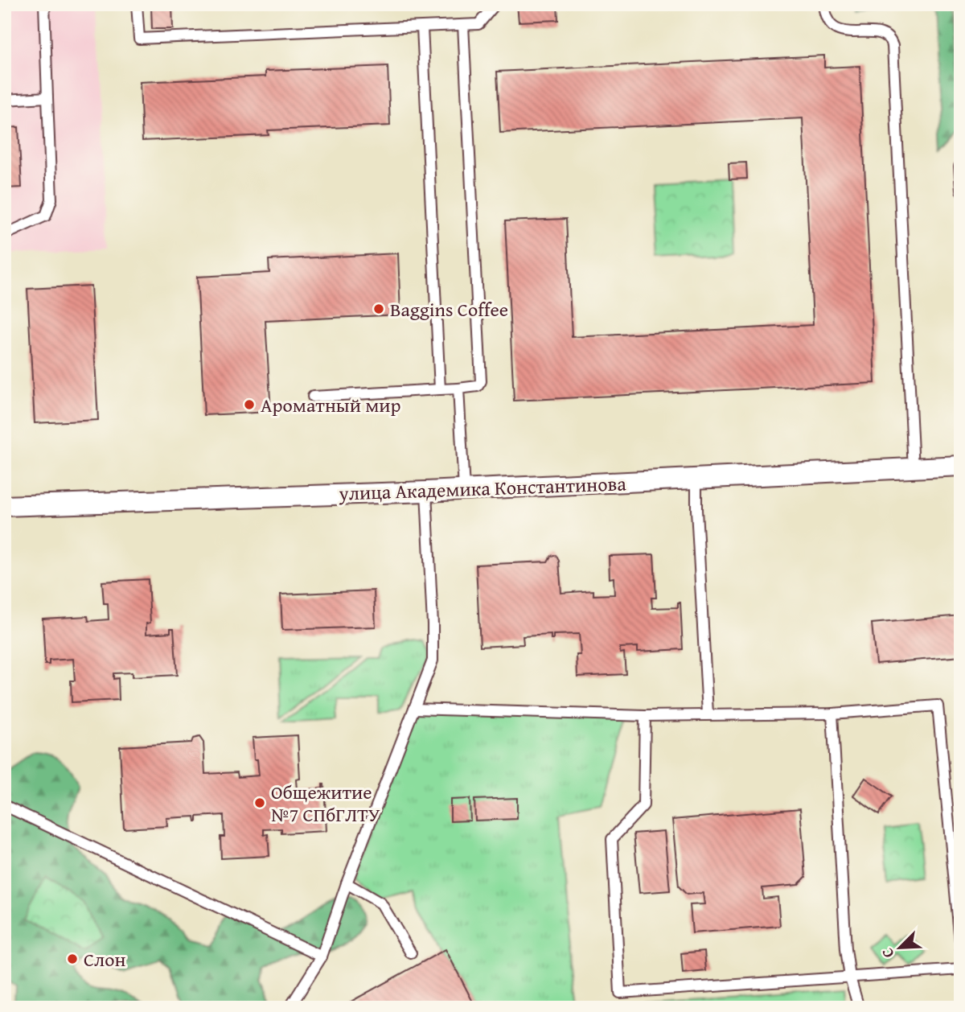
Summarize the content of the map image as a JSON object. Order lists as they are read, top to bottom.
{
  "streets": {
    "street": ["улица Академика Константинова"]
  },
  "places": [
    "Baggins Coffee",
    "Ароматный мир",
    "Общежитие №7 СПбГЛТУ",
    "Слон"
  ],
  "north": "bottom left"
}
